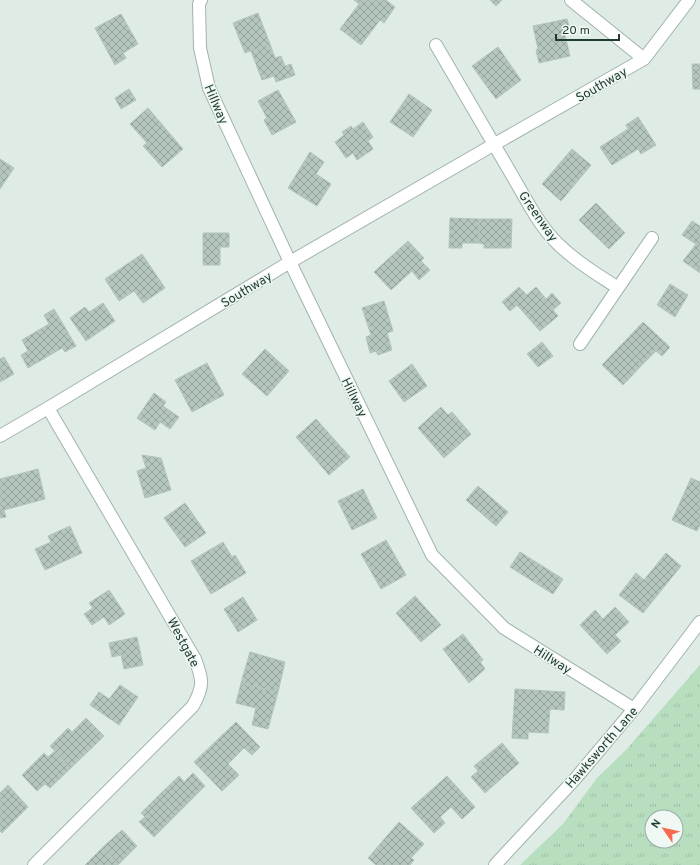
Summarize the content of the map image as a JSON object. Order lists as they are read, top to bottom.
{
  "streets": {
    "street": [
      "Southway",
      "Hillway",
      "Greenway",
      "Westgate",
      "Hawksworth Lane"
    ]
  },
  "crossings": [
    ["Southway", "Hillway"],
    ["Southway", "Greenway"],
    ["Southway", "Westgate"],
    ["Hillway", "Hawksworth Lane"]
  ],
  "scale_bar": "20 m",
  "north": "top left"
}
